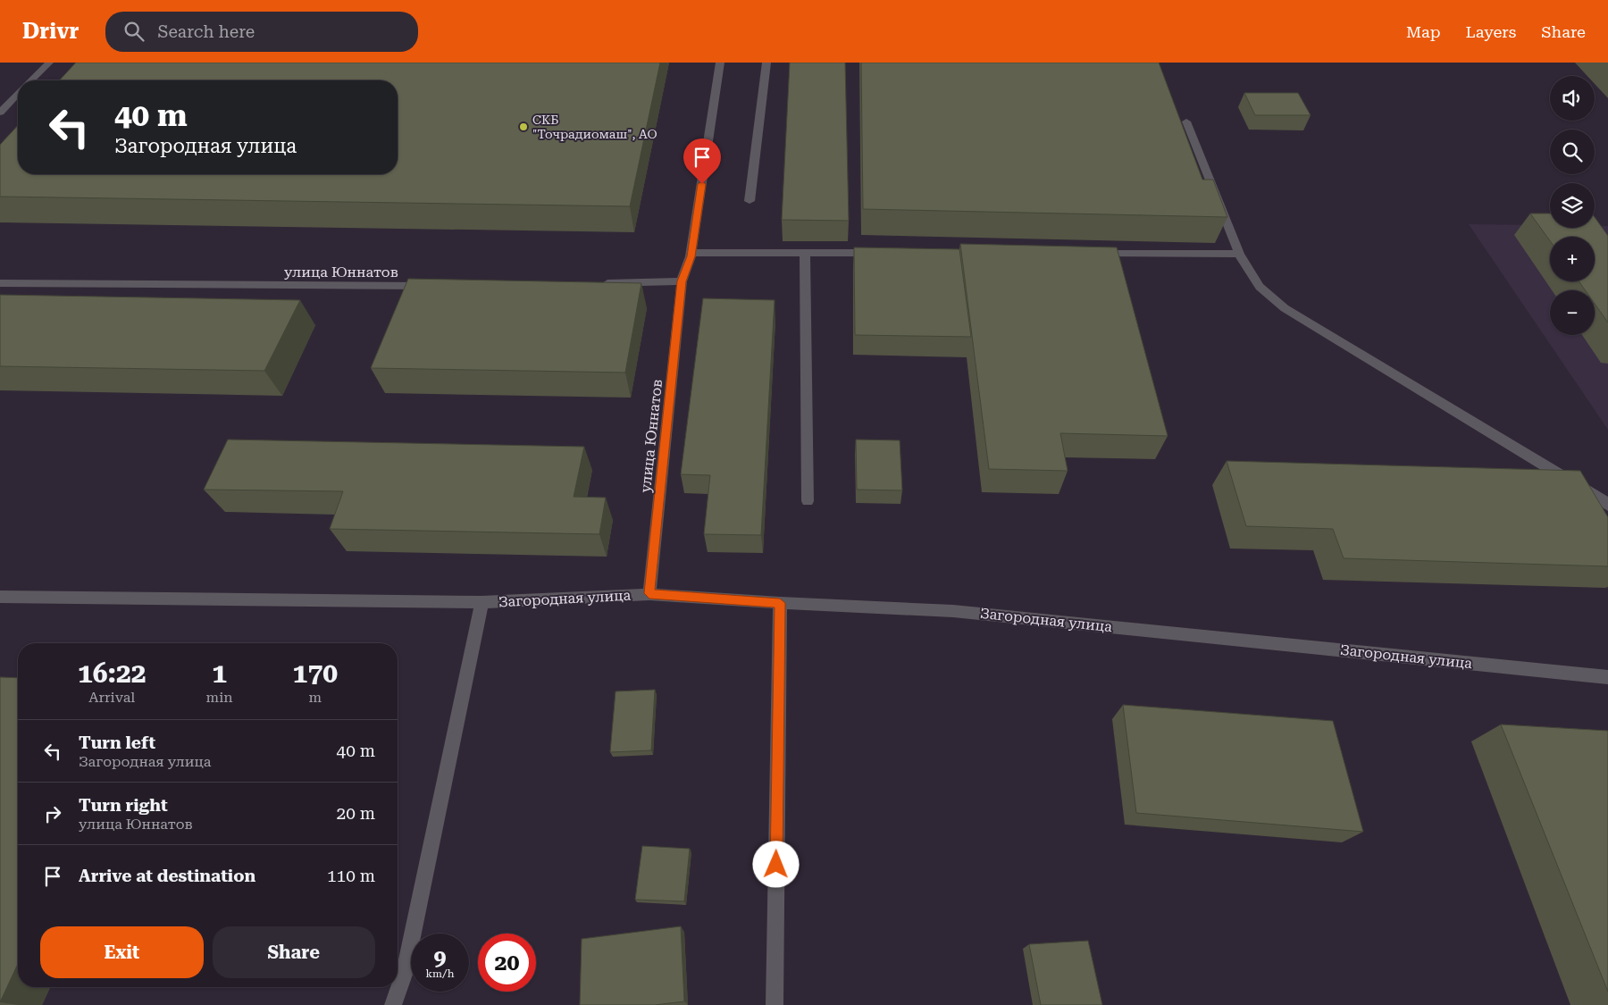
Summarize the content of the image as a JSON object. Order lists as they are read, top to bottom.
{
  "streets": {
    "street": ["улица Юннатов", "Загородная улица"]
  },
  "crossings": [
    ["улица Юннатов", "Загородная улица"]
  ],
  "places": ["СКБ \"Точрадиомаш\", АО"],
  "page": {
    "header": "Drivr",
    "search": "Search here",
    "nav": ["Map", "Layers", "Share"],
    "map_buttons": ["+", "−"],
    "turn": ["40 m", "Загородная улица"],
    "eta": [
      "16:22",
      "Arrival",
      "1",
      "min",
      "170",
      "m"
    ],
    "list": [
      {
        "name": "Turn left",
        "note": "Загородная улица",
        "value": "40 m"
      },
      {
        "name": "Turn right",
        "note": "улица Юннатов",
        "value": "20 m"
      },
      {
        "name": "Arrive at destination",
        "value": "110 m"
      }
    ],
    "buttons": ["Exit", "Share"],
    "speed": "9 km/h",
    "limit": "20"
  }
}
